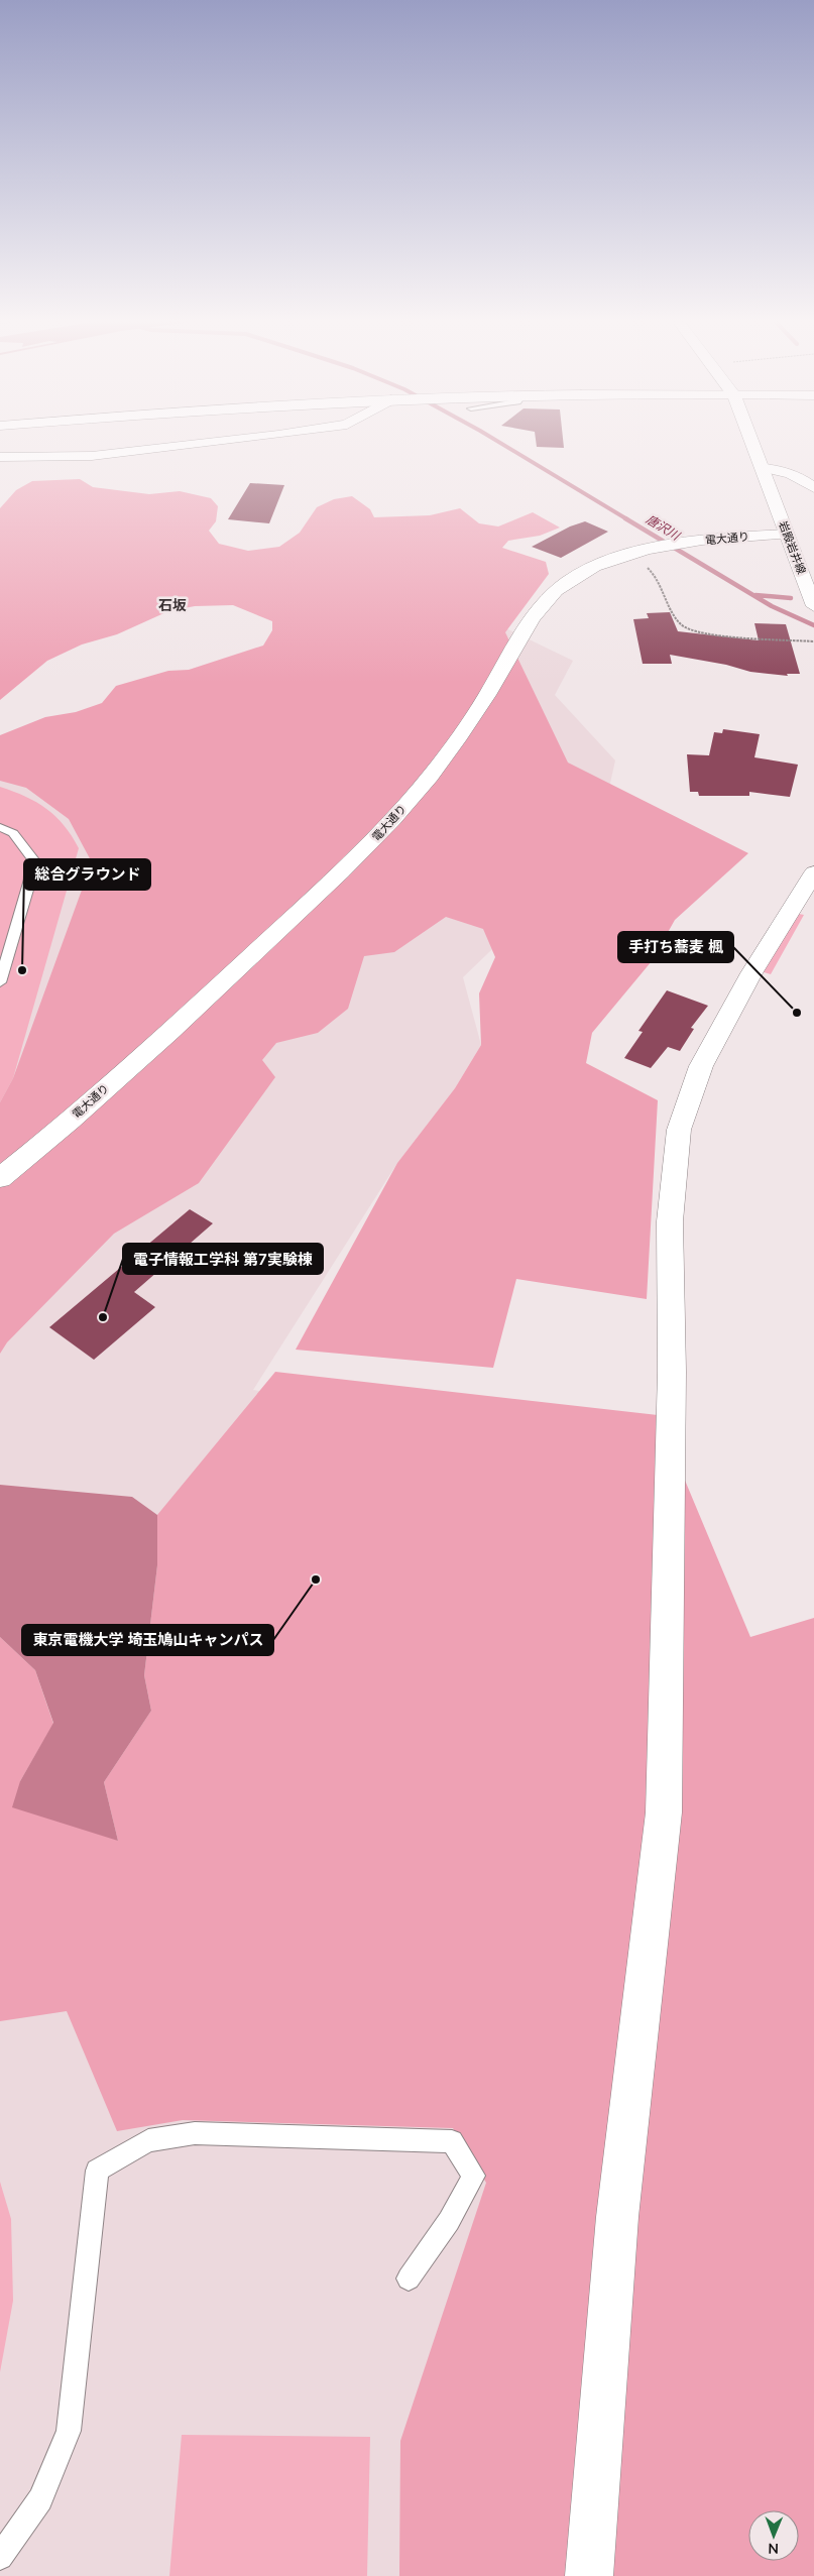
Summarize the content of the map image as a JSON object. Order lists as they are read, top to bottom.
{
  "streets": {
    "street": ["電大通り", "岩殿岩井線"]
  },
  "crossings": [
    ["電大通り", "岩殿岩井線"]
  ],
  "districts": ["石坂"],
  "water": ["唐沢川"],
  "places": [
    "総合グラウンド",
    "手打ち蕎麦 楓",
    "電子情報工学科 第7実験棟",
    "東京電機大学 埼玉鳩山キャンパス"
  ],
  "north": "bottom"
}
